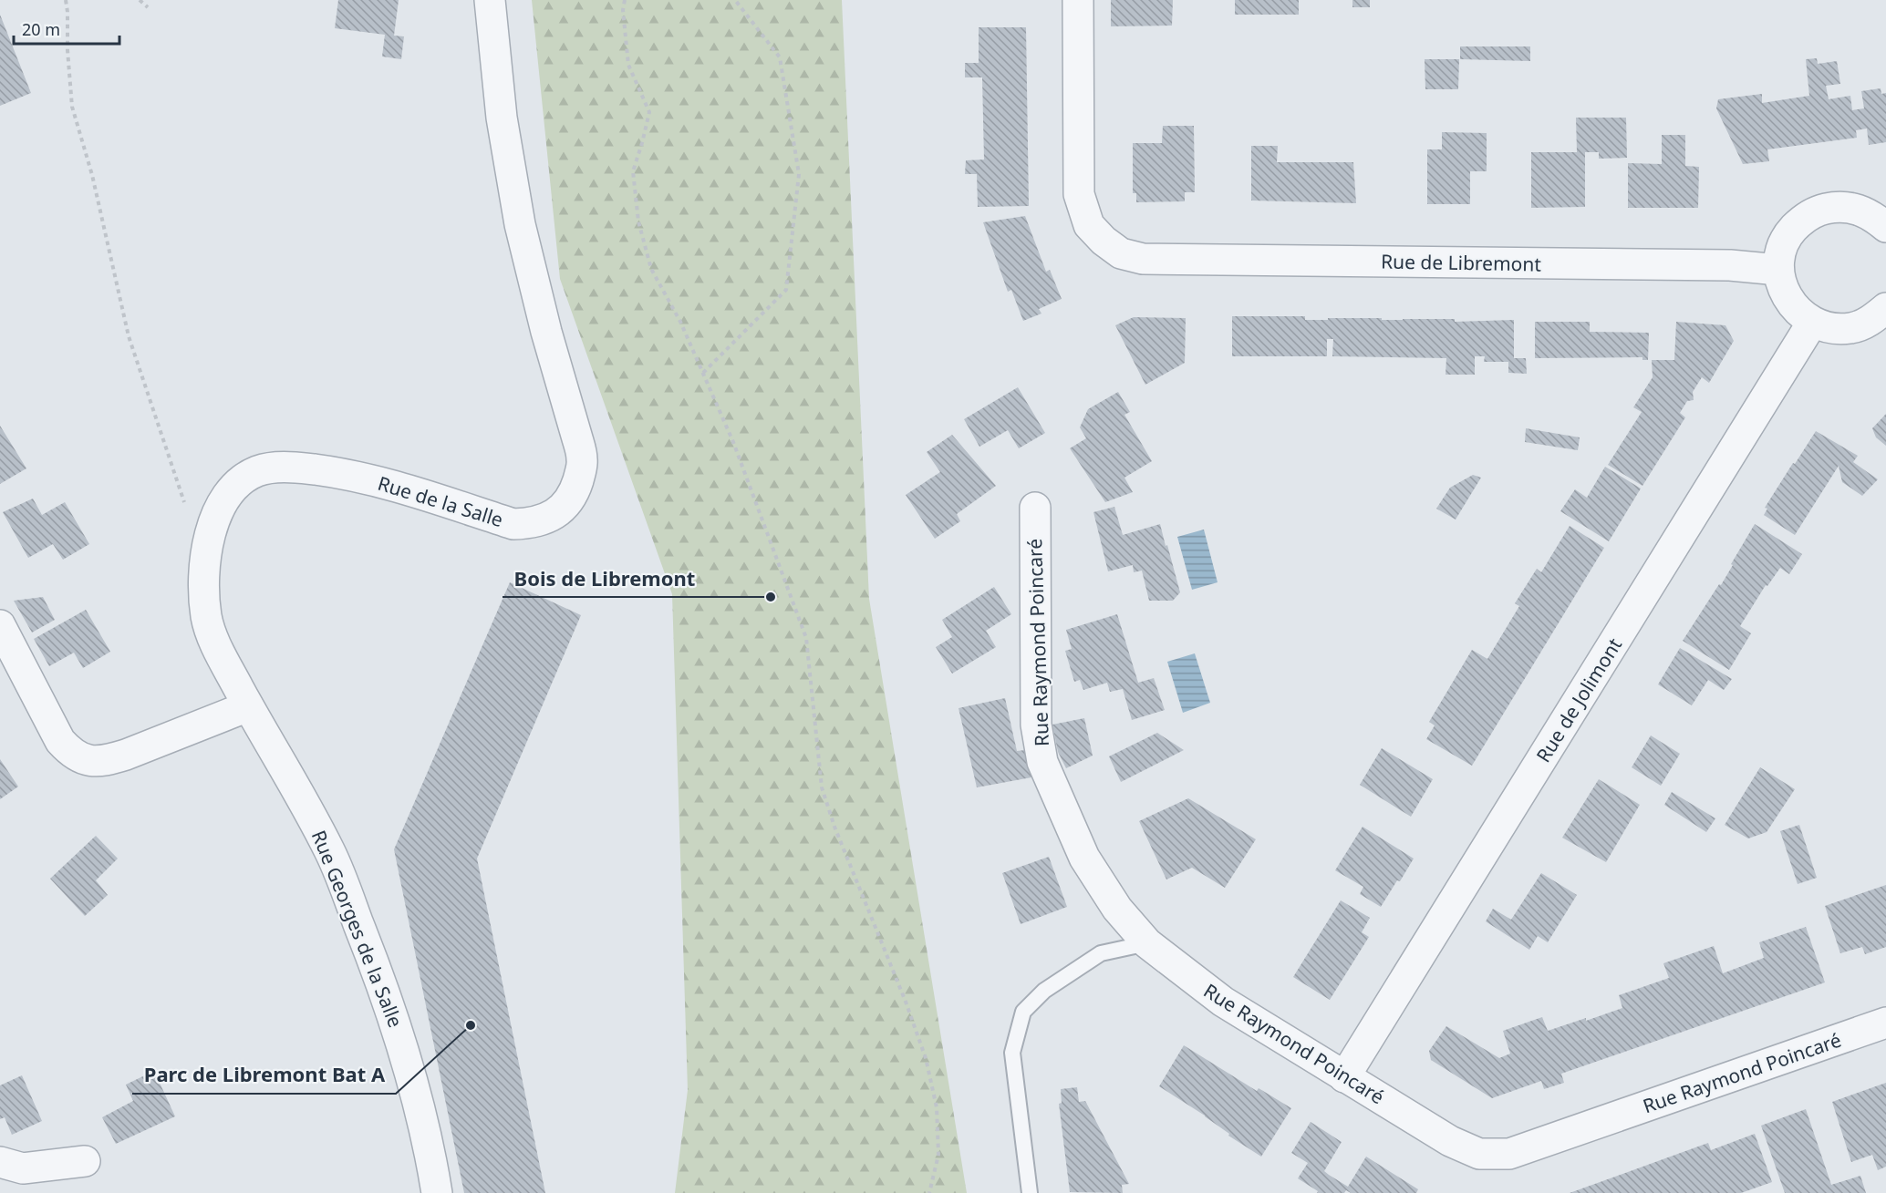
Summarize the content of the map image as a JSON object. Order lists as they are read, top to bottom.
{
  "streets": {
    "street": [
      "Rue de Libremont",
      "Rue de la Salle",
      "Rue Raymond Poincaré",
      "Rue de Jolimont",
      "Rue Georges de la Salle"
    ]
  },
  "crossings": [
    ["Rue de la Salle", "Rue Georges de la Salle"],
    ["Rue Raymond Poincaré", "Rue de Jolimont"]
  ],
  "places": ["Bois de Libremont", "Parc de Libremont Bat A"],
  "scale_bar": "20 m"
}
